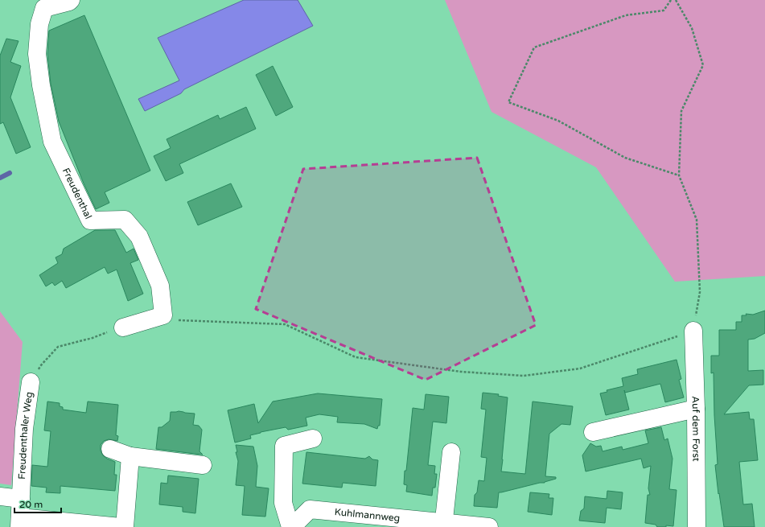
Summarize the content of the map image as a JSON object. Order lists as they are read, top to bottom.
{
  "streets": {
    "street": [
      "Freudenthal",
      "Auf dem Forst",
      "Freudenthaler Weg",
      "Kuhlmannweg"
    ]
  },
  "scale_bar": "20 m"
}
